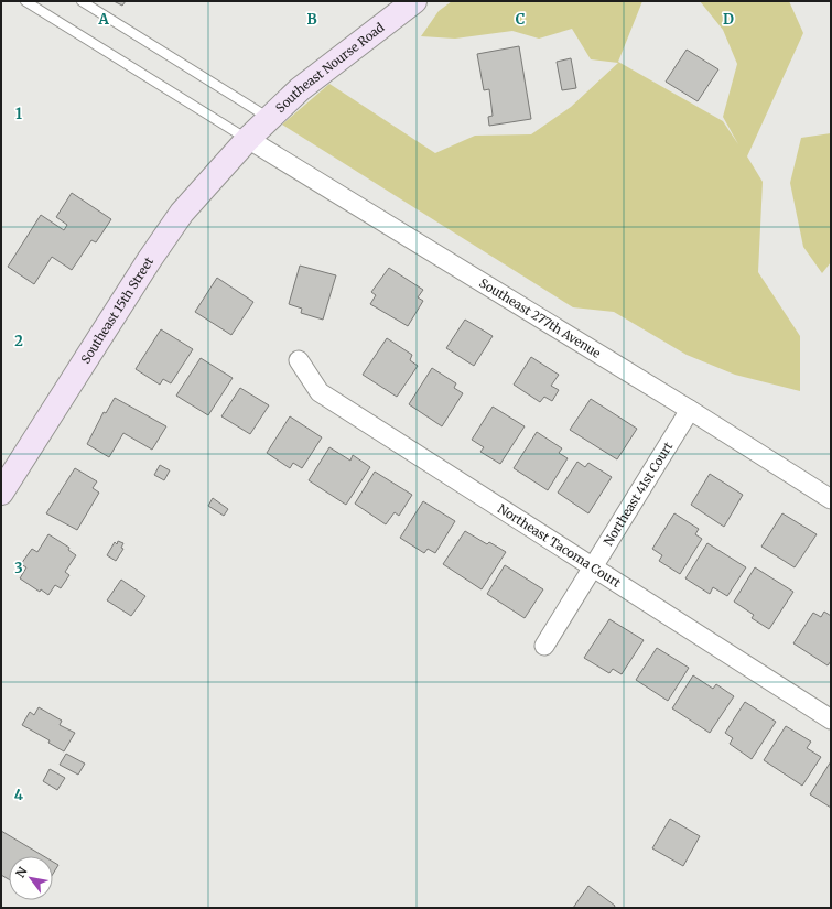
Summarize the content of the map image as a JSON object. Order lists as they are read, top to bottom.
{
  "streets": {
    "street": [
      "Southeast Nourse Road",
      "Southeast 15th Street",
      "Southeast 277th Avenue",
      "Northeast 41st Court",
      "Northeast Tacoma Court"
    ]
  },
  "crossings": [
    ["Southeast Nourse Road", "Southeast 15th Street"],
    ["Southeast Nourse Road", "Southeast 277th Avenue"],
    ["Southeast 15th Street", "Southeast 277th Avenue"],
    ["Southeast 277th Avenue", "Northeast 41st Court"],
    ["Northeast 41st Court", "Northeast Tacoma Court"]
  ],
  "north": "top left",
  "grid": {
    "columns": [
      "A",
      "B",
      "C",
      "D"
    ],
    "rows": [
      "1",
      "2",
      "3",
      "4"
    ]
  }
}
